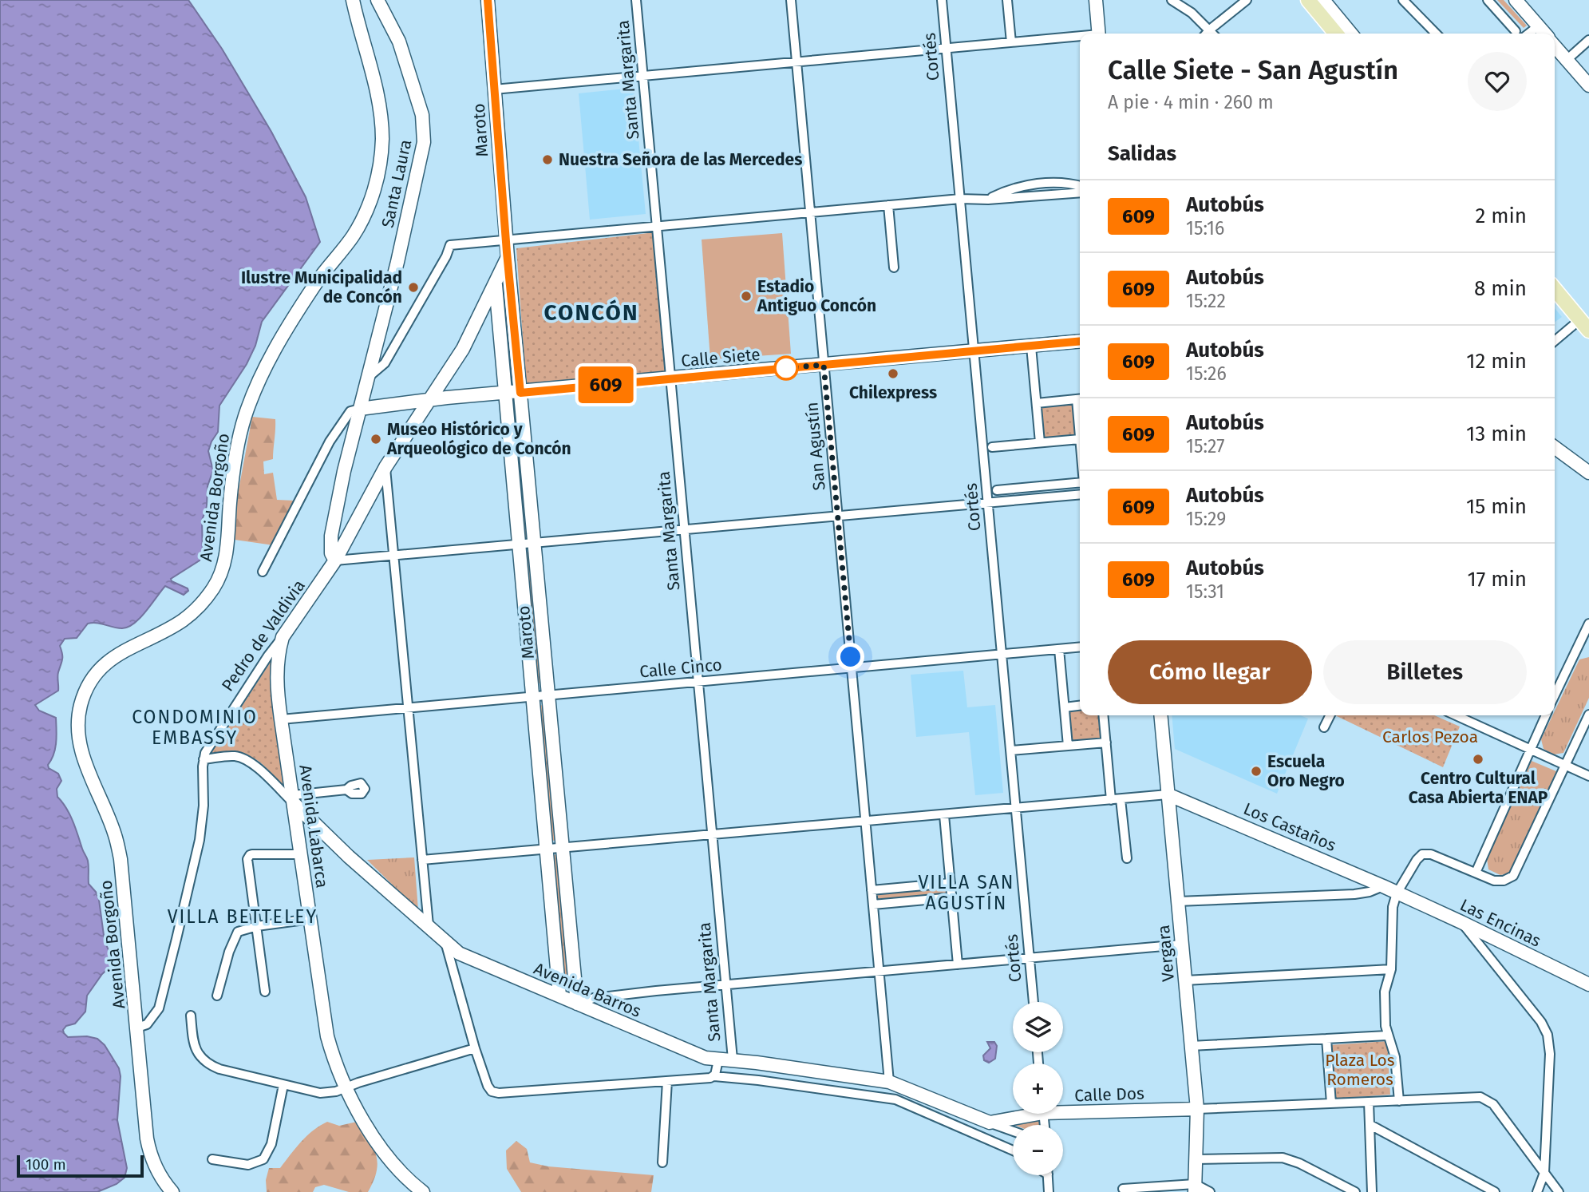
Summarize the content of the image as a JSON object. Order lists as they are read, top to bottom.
{
  "streets": {
    "street": [
      "Cortés",
      "Santa Margarita",
      "Maroto",
      "Santa Laura",
      "Calle Siete",
      "San Agustín",
      "Avenida Borgoño",
      "Pedro de Valdivia",
      "Calle Cinco",
      "Avenida Labarca",
      "Los Castaños",
      "Las Encinas",
      "Vergara",
      "Avenida Barros",
      "Calle Dos"
    ]
  },
  "crossings": [
    ["Cortés", "Calle Siete"],
    ["Cortés", "Calle Cinco"],
    ["Santa Margarita", "Calle Siete"],
    ["Santa Margarita", "Calle Cinco"],
    ["Santa Margarita", "Avenida Barros"],
    ["Maroto", "Calle Siete"],
    ["Maroto", "Pedro de Valdivia"],
    ["Maroto", "Calle Cinco"],
    ["Maroto", "Avenida Barros"],
    ["Santa Laura", "Calle Siete"],
    ["Santa Laura", "Pedro de Valdivia"],
    ["Calle Siete", "San Agustín"],
    ["Calle Siete", "Pedro de Valdivia"],
    ["San Agustín", "Calle Cinco"],
    ["San Agustín", "Avenida Barros"],
    ["Avenida Borgoño", "Pedro de Valdivia"],
    ["Pedro de Valdivia", "Avenida Labarca"],
    ["Pedro de Valdivia", "Avenida Barros"],
    ["Calle Cinco", "Avenida Labarca"],
    ["Avenida Labarca", "Avenida Barros"],
    ["Los Castaños", "Las Encinas"],
    ["Los Castaños", "Vergara"],
    ["Vergara", "Calle Dos"],
    ["Avenida Barros", "Calle Dos"]
  ],
  "districts": [
    "CONCÓN",
    "CONDOMINIO EMBASSY",
    "VILLA SAN AGUSTÍN",
    "VILLA BETTELEY"
  ],
  "parks": ["Carlos Pezoa", "Plaza Los Romeros"],
  "places": [
    "Nuestra Señora de las Mercedes",
    "Ilustre Municipalidad de Concón",
    "Estadio Antiguo Concón",
    "Chilexpress",
    "Museo Histórico y Arqueológico de Concón",
    "Centro Cultural Casa Abierta ENAP",
    "Escuela Oro Negro"
  ],
  "lines": ["bus line 609"],
  "scale_bar": "100 m",
  "page": {
    "on_map": "609",
    "heading": [
      ["Calle Siete - San Agustín", "A pie · 4 min · 260 m"],
      "Salidas"
    ],
    "list": [
      {
        "mark": "609",
        "name": "Autobús",
        "note": "15:16",
        "value": "2 min"
      },
      {
        "mark": "609",
        "name": "Autobús",
        "note": "15:22",
        "value": "8 min"
      },
      {
        "mark": "609",
        "name": "Autobús",
        "note": "15:26",
        "value": "12 min"
      },
      {
        "mark": "609",
        "name": "Autobús",
        "note": "15:27",
        "value": "13 min"
      },
      {
        "mark": "609",
        "name": "Autobús",
        "note": "15:29",
        "value": "15 min"
      },
      {
        "mark": "609",
        "name": "Autobús",
        "note": "15:31",
        "value": "17 min"
      }
    ],
    "buttons": ["Cómo llegar", "Billetes"],
    "map_buttons": ["+", "−"],
    "scale": "100 m"
  }
}
